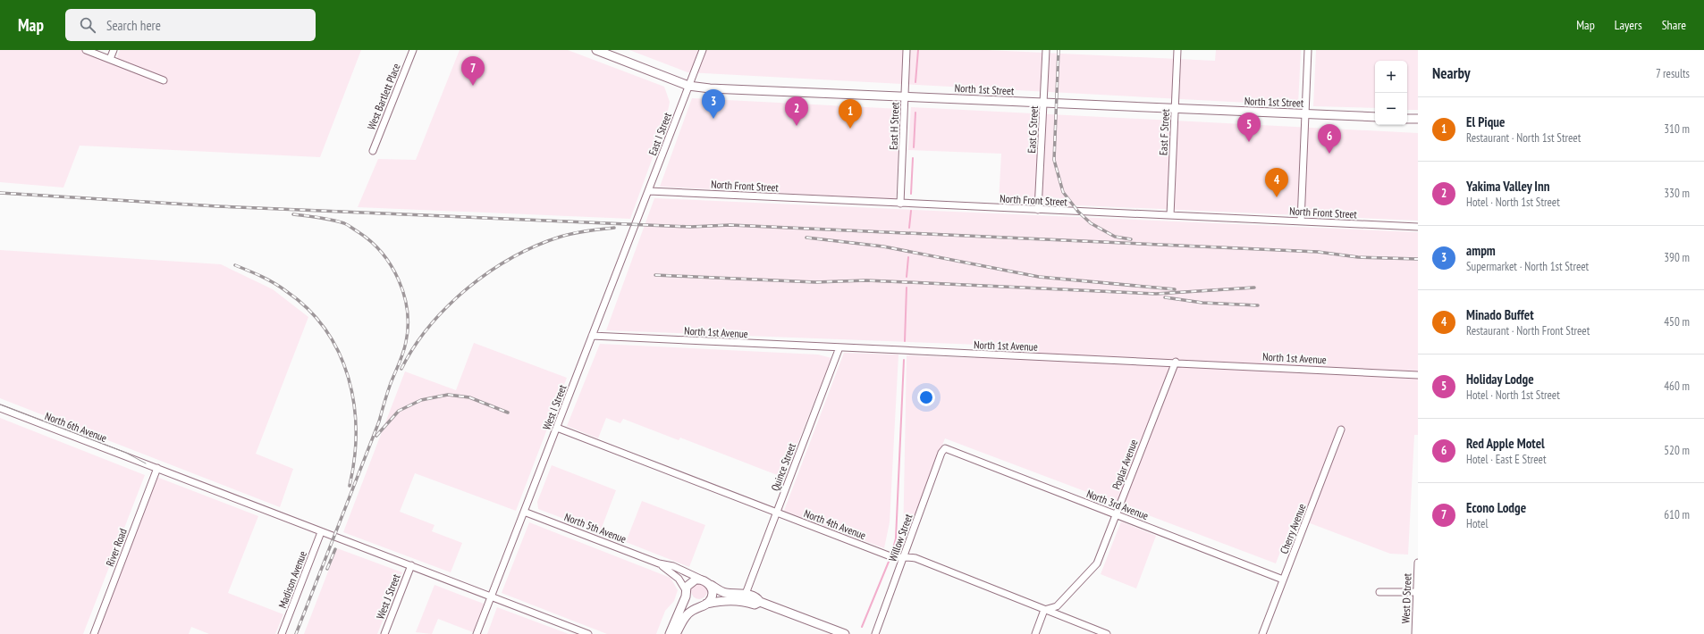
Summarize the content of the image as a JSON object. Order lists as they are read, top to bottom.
{
  "streets": {
    "main road": ["North 1st Street"],
    "street": [
      "West Bartlett Place",
      "East H Street",
      "East G Street",
      "East F Street",
      "East I Street",
      "North Front Street",
      "North 1st Avenue",
      "West I Street",
      "North 6th Avenue",
      "Poplar Avenue",
      "Quince Street",
      "North 3rd Avenue",
      "North 4th Avenue",
      "North 5th Avenue",
      "Cherry Avenue",
      "Willow Street",
      "River Road",
      "Madison Avenue",
      "West J Street",
      "West D Street"
    ]
  },
  "crossings": [
    ["North 1st Street", "East H Street"],
    ["North 1st Street", "East G Street"],
    ["North 1st Street", "East F Street"],
    ["North 1st Street", "East I Street"],
    ["East H Street", "North Front Street"],
    ["East G Street", "North Front Street"],
    ["East F Street", "North Front Street"],
    ["East I Street", "North Front Street"],
    ["East I Street", "West I Street"],
    ["North 1st Avenue", "West I Street"],
    ["North 1st Avenue", "Poplar Avenue"],
    ["North 1st Avenue", "Quince Street"],
    ["West I Street", "North 6th Avenue"],
    ["West I Street", "North 4th Avenue"],
    ["West I Street", "North 5th Avenue"],
    ["North 6th Avenue", "River Road"],
    ["North 6th Avenue", "Madison Avenue"],
    ["North 6th Avenue", "West J Street"],
    ["Poplar Avenue", "North 3rd Avenue"],
    ["Poplar Avenue", "North 4th Avenue"],
    ["Quince Street", "North 4th Avenue"],
    ["North 3rd Avenue", "Cherry Avenue"],
    ["North 3rd Avenue", "Willow Street"],
    ["North 4th Avenue", "Willow Street"]
  ],
  "page": {
    "header": "Map",
    "search": "Search here",
    "nav": ["Map", "Layers", "Share"],
    "heading": ["Nearby", "7 results"],
    "pins": [
      "7",
      "3",
      "2",
      "1",
      "5",
      "6",
      "4"
    ],
    "map_buttons": ["+", "−"],
    "list": [
      {
        "mark": "1",
        "name": "El Pique",
        "note": "Restaurant · North 1st Street",
        "value": "310 m"
      },
      {
        "mark": "2",
        "name": "Yakima Valley Inn",
        "note": "Hotel · North 1st Street",
        "value": "330 m"
      },
      {
        "mark": "3",
        "name": "ampm",
        "note": "Supermarket · North 1st Street",
        "value": "390 m"
      },
      {
        "mark": "4",
        "name": "Minado Buffet",
        "note": "Restaurant · North Front Street",
        "value": "450 m"
      },
      {
        "mark": "5",
        "name": "Holiday Lodge",
        "note": "Hotel · North 1st Street",
        "value": "460 m"
      },
      {
        "mark": "6",
        "name": "Red Apple Motel",
        "note": "Hotel · East E Street",
        "value": "520 m"
      },
      {
        "mark": "7",
        "name": "Econo Lodge",
        "note": "Hotel",
        "value": "610 m"
      }
    ]
  }
}
